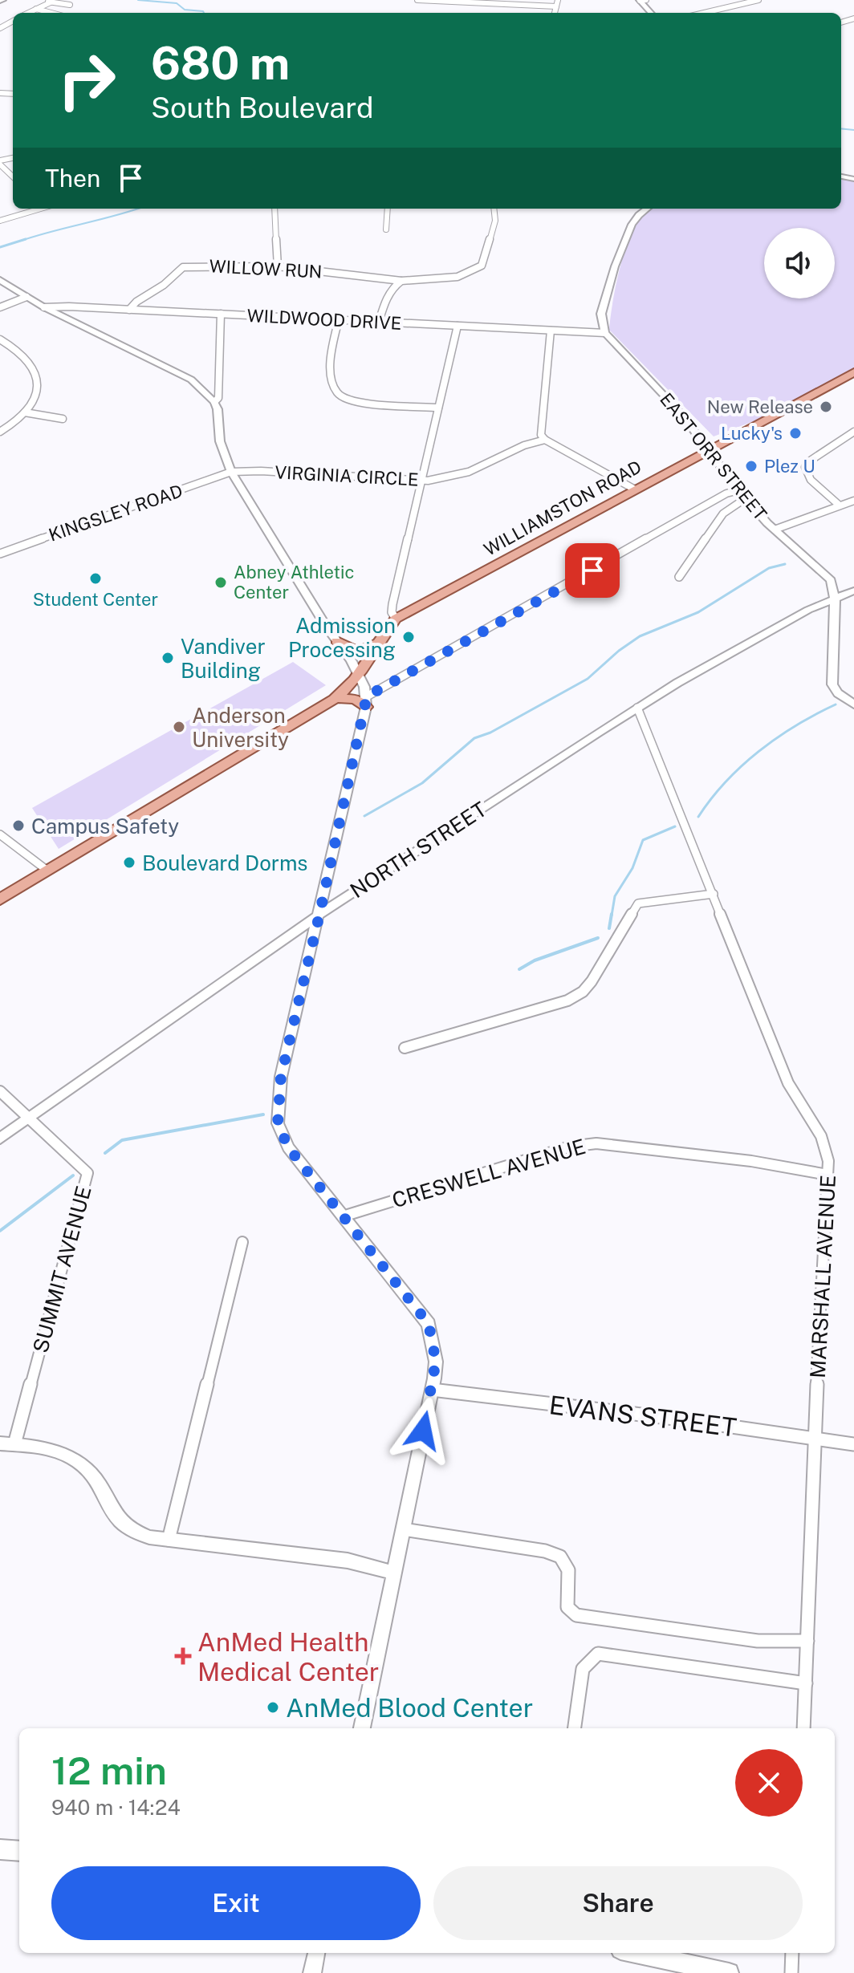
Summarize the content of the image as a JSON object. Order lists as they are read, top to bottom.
{
  "streets": {
    "main road": ["WILLIAMSTON ROAD"],
    "street": [
      "WILLOW RUN",
      "WILDWOOD DRIVE",
      "EAST ORR STREET",
      "VIRGINIA CIRCLE",
      "KINGSLEY ROAD",
      "NORTH STREET",
      "CRESWELL AVENUE",
      "SUMMIT AVENUE",
      "MARSHALL AVENUE",
      "EVANS STREET"
    ]
  },
  "crossings": [
    ["WILLOW RUN", "WILDWOOD DRIVE"],
    ["WILDWOOD DRIVE", "EAST ORR STREET"],
    ["EAST ORR STREET", "WILLIAMSTON ROAD"],
    ["EAST ORR STREET", "NORTH STREET"],
    ["VIRGINIA CIRCLE", "KINGSLEY ROAD"],
    ["NORTH STREET", "SUMMIT AVENUE"],
    ["NORTH STREET", "MARSHALL AVENUE"],
    ["CRESWELL AVENUE", "MARSHALL AVENUE"],
    ["MARSHALL AVENUE", "EVANS STREET"]
  ],
  "places": {
    "other": [
      "New Release",
      "Lucky's",
      "Plez U",
      "Student Center",
      "Abney Athletic Center",
      "Admission Processing",
      "Vandiver Building",
      "Anderson University",
      "Campus Safety",
      "Boulevard Dorms",
      "AnMed Blood Center"
    ],
    "health": ["AnMed Health Medical Center"]
  },
  "page": {
    "turn": ["680 m", "South Boulevard"],
    "then": "Then",
    "heading": ["12 min", "940 m · 14:24"],
    "buttons": ["Exit", "Share"]
  }
}
